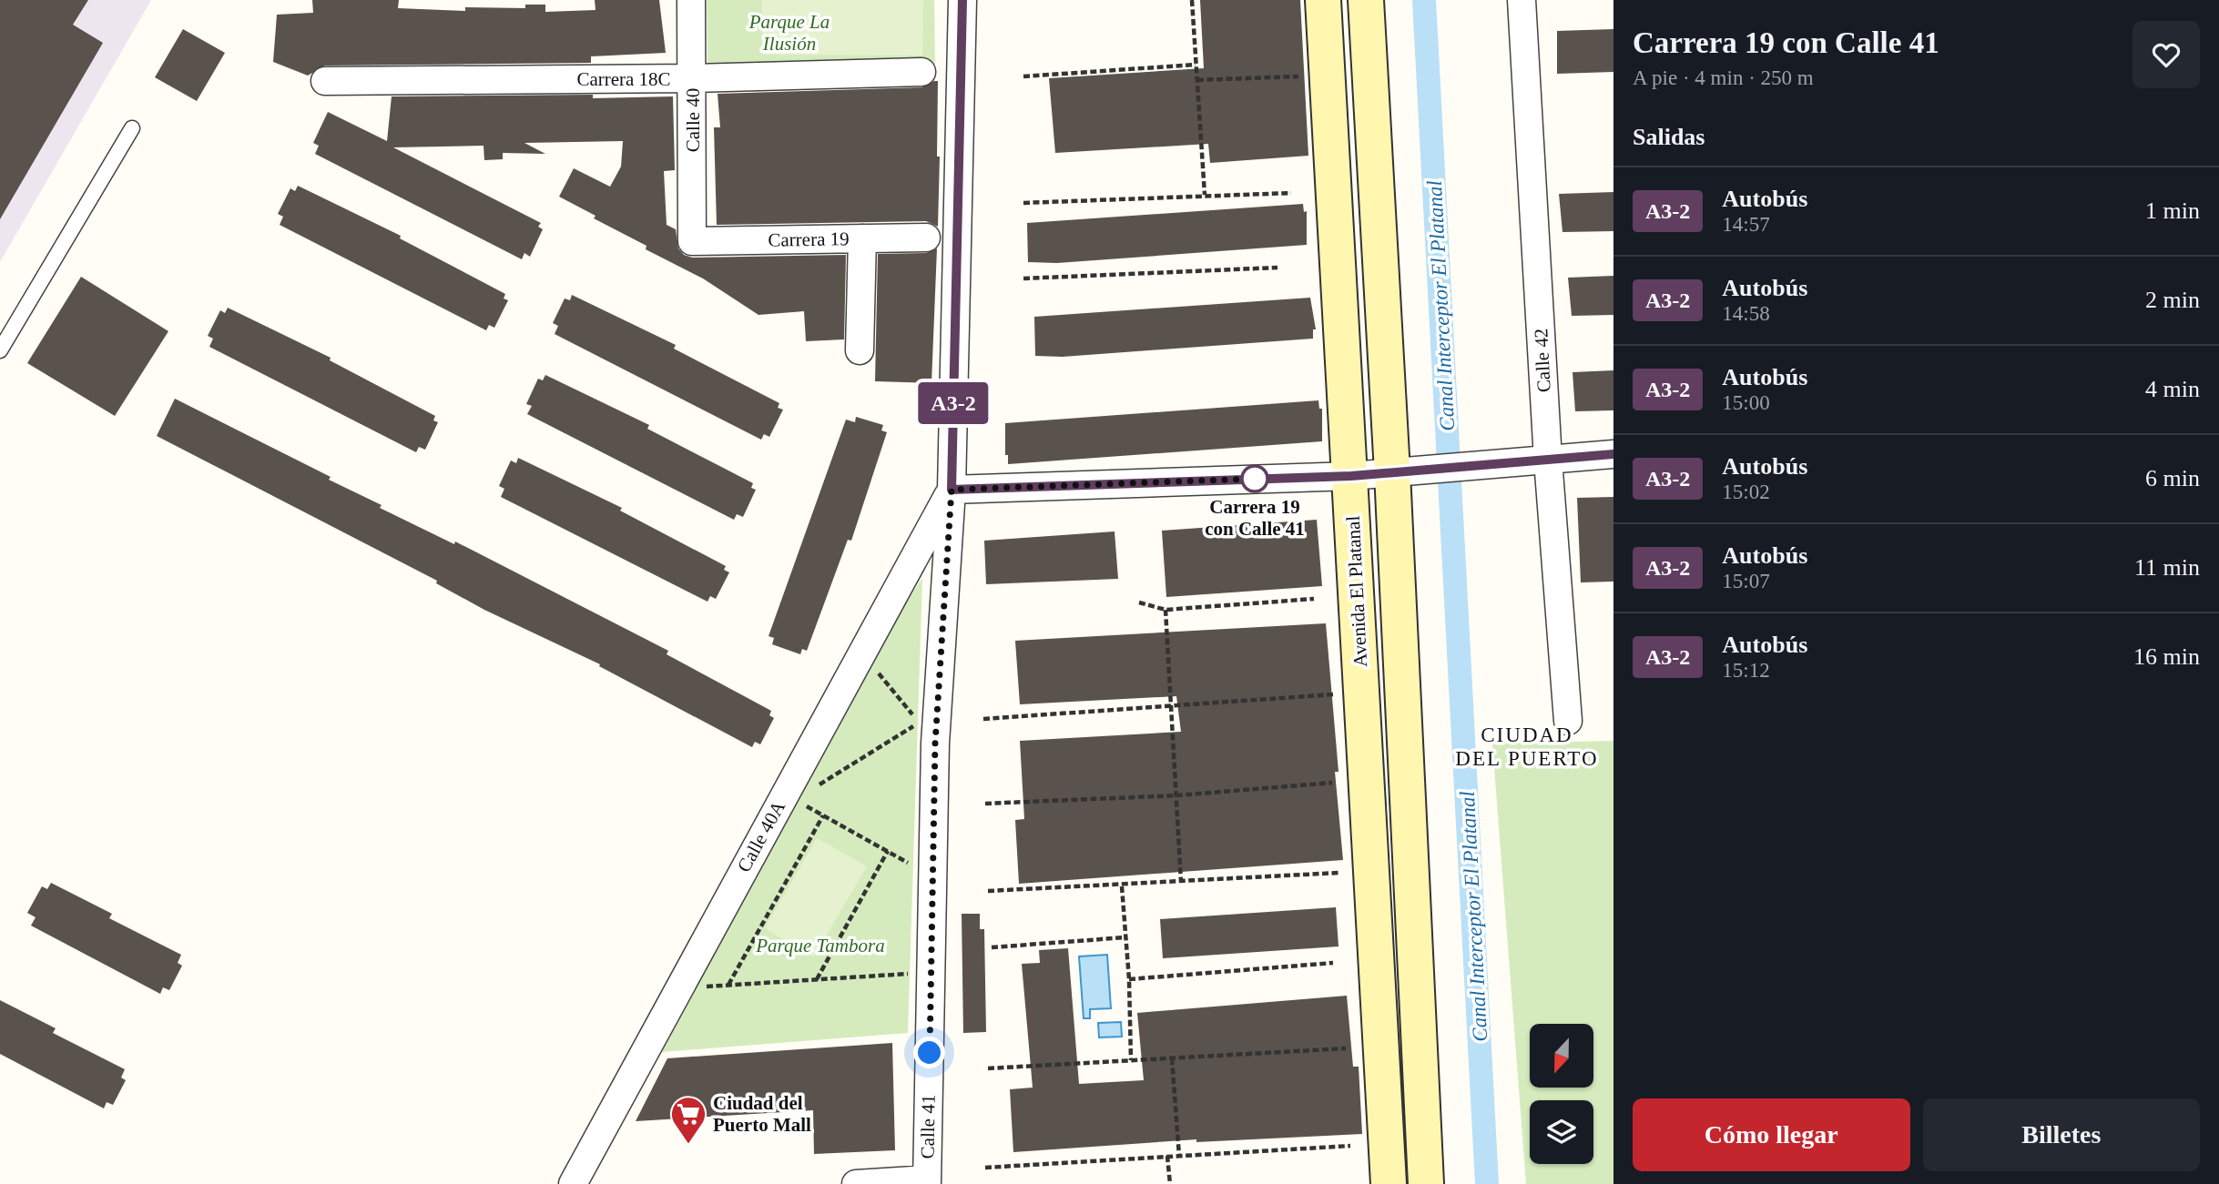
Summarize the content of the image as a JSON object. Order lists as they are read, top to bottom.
{
  "streets": {
    "main road": ["Avenida El Platanal"],
    "street": [
      "Carrera 18C",
      "Calle 40",
      "Carrera 19",
      "Calle 42",
      "Calle 40A",
      "Calle 41"
    ]
  },
  "crossings": [
    ["Carrera 18C", "Calle 40"],
    ["Calle 40", "Carrera 19"],
    ["Calle 40A", "Calle 41"]
  ],
  "districts": ["CIUDAD DEL PUERTO"],
  "water": ["Canal Interceptor El Platanal"],
  "parks": ["Parque La Ilusión", "Parque Tambora"],
  "places": {
    "other": ["Carrera 19 con Calle 41"],
    "supermarket": ["Ciudad del Puerto Mall"]
  },
  "lines": ["bus line A3-2"],
  "north": "bottom",
  "page": {
    "on_map": "A3-2",
    "heading": [
      ["Carrera 19 con Calle 41", "A pie · 4 min · 250 m"],
      "Salidas"
    ],
    "list": [
      {
        "mark": "A3-2",
        "name": "Autobús",
        "note": "14:57",
        "value": "1 min"
      },
      {
        "mark": "A3-2",
        "name": "Autobús",
        "note": "14:58",
        "value": "2 min"
      },
      {
        "mark": "A3-2",
        "name": "Autobús",
        "note": "15:00",
        "value": "4 min"
      },
      {
        "mark": "A3-2",
        "name": "Autobús",
        "note": "15:02",
        "value": "6 min"
      },
      {
        "mark": "A3-2",
        "name": "Autobús",
        "note": "15:07",
        "value": "11 min"
      },
      {
        "mark": "A3-2",
        "name": "Autobús",
        "note": "15:12",
        "value": "16 min"
      }
    ],
    "buttons": ["Cómo llegar", "Billetes"]
  }
}
